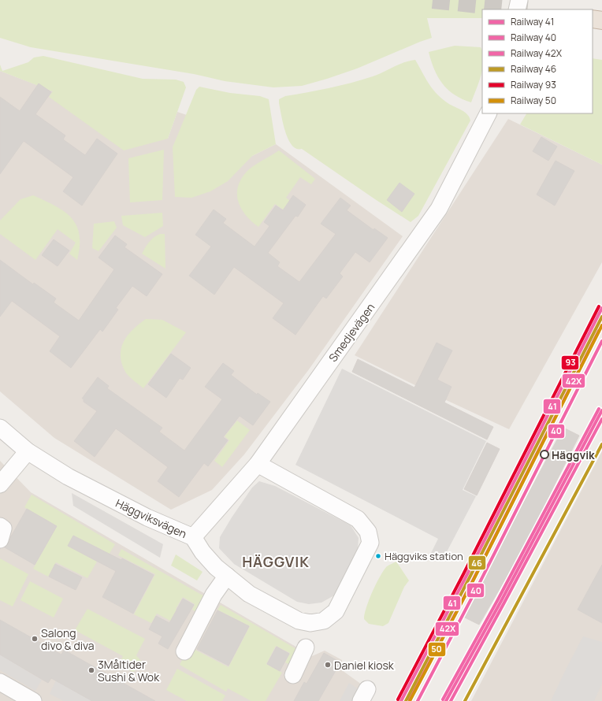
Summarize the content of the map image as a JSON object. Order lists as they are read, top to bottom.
{
  "streets": {
    "street": ["Smedjevägen", "Häggviksvägen"]
  },
  "crossings": [
    ["Smedjevägen", "Häggviksvägen"]
  ],
  "districts": ["HÄGGVIK"],
  "places": [
    "Häggvik",
    "Häggviks station",
    "Salong divo & diva",
    "Daniel kiosk",
    "3Måltider Sushi & Wok"
  ],
  "lines": [
    "rail line 93",
    "rail line 41",
    "rail line 46",
    "rail line 50",
    "rail line 42X",
    "rail line 40"
  ],
  "legend": [
    "Railway 41",
    "Railway 40",
    "Railway 42X",
    "Railway 46",
    "Railway 93",
    "Railway 50"
  ]
}
